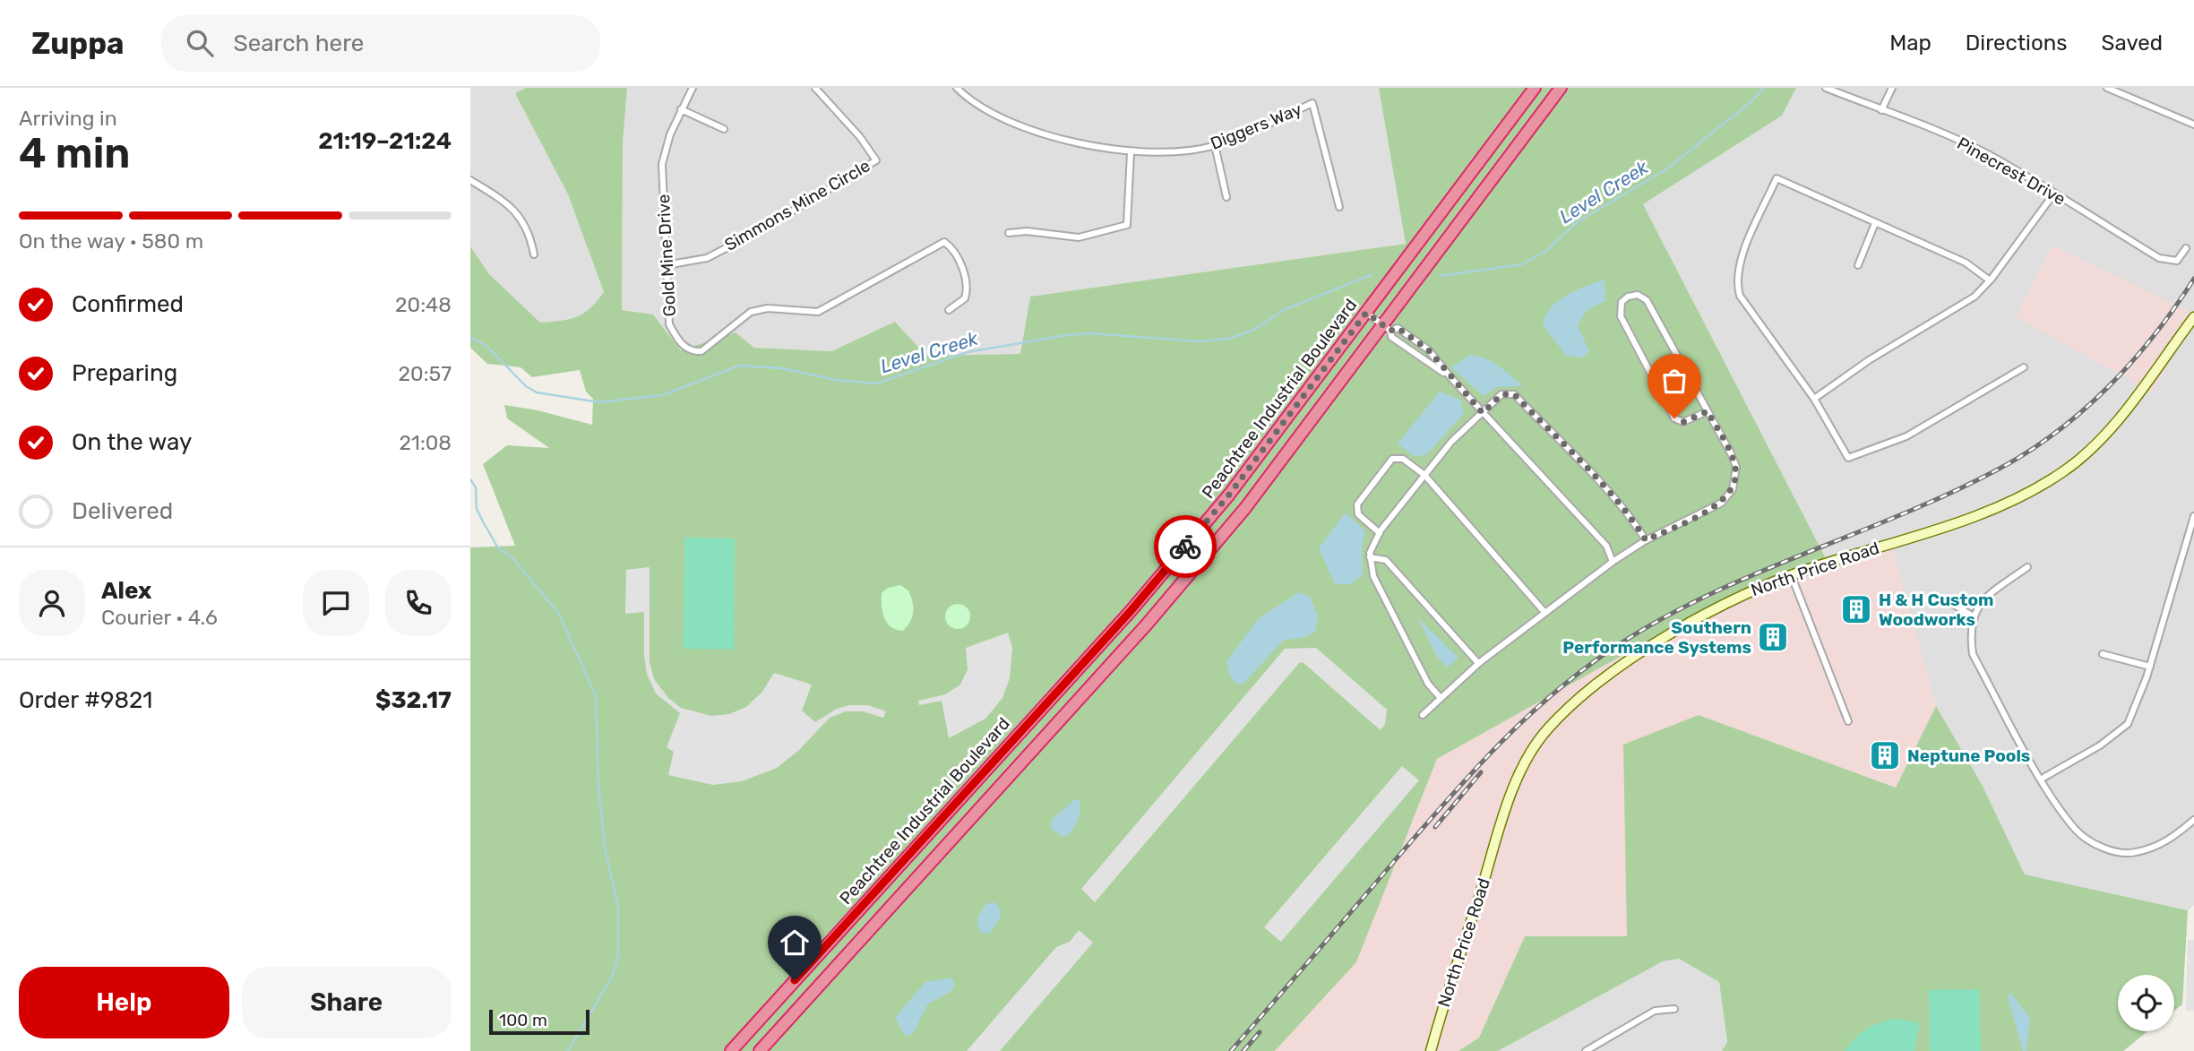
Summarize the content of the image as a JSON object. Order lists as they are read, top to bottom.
{
  "streets": {
    "highway": ["Peachtree Industrial Boulevard"],
    "street": [
      "Diggers Way",
      "Pinecrest Drive",
      "Simmons Mine Circle",
      "Gold Mine Drive",
      "North Price Road"
    ]
  },
  "crossings": [
    ["Simmons Mine Circle", "Gold Mine Drive"]
  ],
  "water": ["Level Creek"],
  "places": {
    "building": ["H & H Custom Woodworks", "Southern Performance Systems", "Neptune Pools"]
  },
  "scale_bar": "100 m",
  "page": {
    "header": "Zuppa",
    "search": "Search here",
    "nav": ["Map", "Directions", "Saved"],
    "heading": ["4 min", "Arriving in", "21:19–21:24"],
    "panel": [
      "Alex",
      "Courier · 4.6",
      "Order #9821",
      "$32.17"
    ],
    "bar": "On the way · 580 m",
    "list": [
      ["Confirmed", "20:48"],
      ["Preparing", "20:57"],
      ["On the way", "21:08"],
      "Delivered"
    ],
    "buttons": ["Help", "Share"],
    "scale": "100 m"
  }
}
